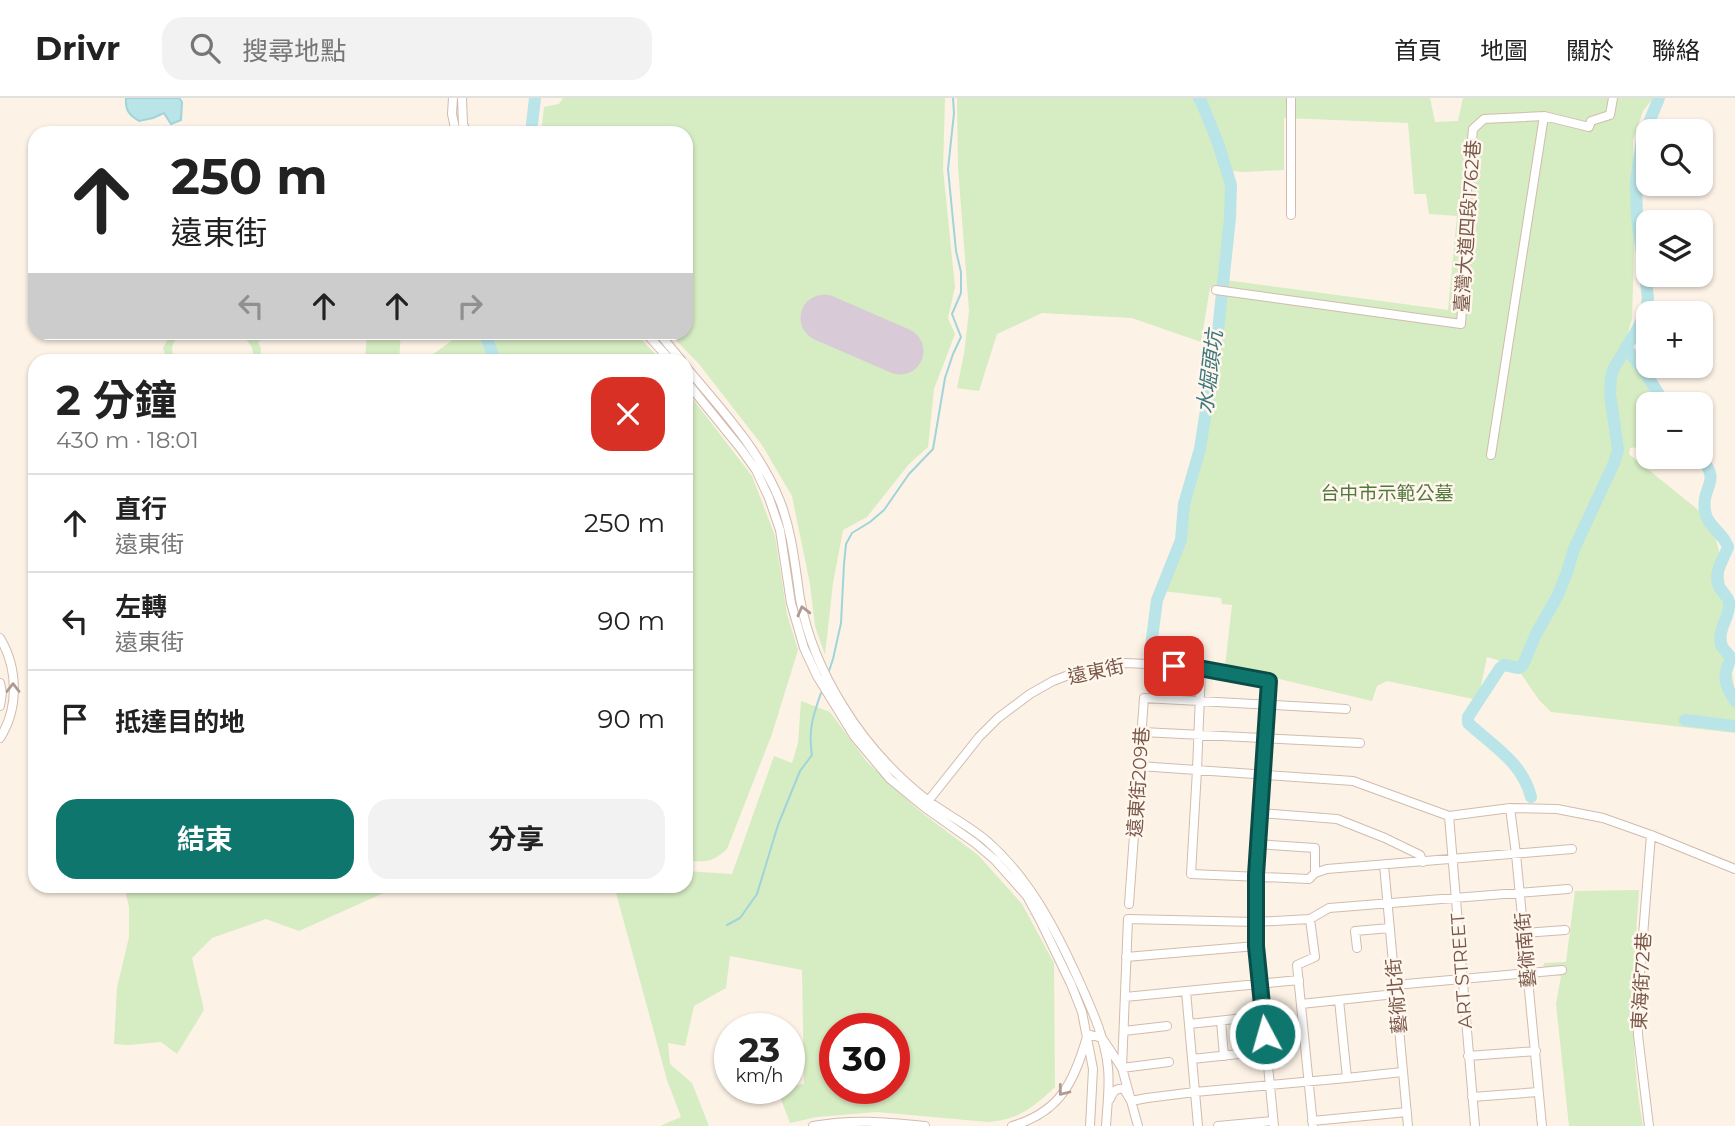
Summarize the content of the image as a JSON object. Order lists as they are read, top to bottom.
{
  "streets": {
    "street": [
      "臺灣大道四段1762巷",
      "遠東街",
      "遠東街209巷",
      "藝術南街",
      "ART STREET",
      "東海街72巷",
      "藝術北街"
    ]
  },
  "crossings": [
    ["遠東街", "遠東街209巷"]
  ],
  "water": ["水堀頭坑"],
  "parks": ["台中市示範公墓"],
  "page": {
    "header": "Drivr",
    "search": "搜尋地點",
    "nav": [
      "首頁",
      "地圖",
      "關於",
      "聯絡"
    ],
    "map_buttons": ["+", "−"],
    "turn": ["250 m", "遠東街"],
    "heading": ["2 分鐘", "430 m · 18:01"],
    "list": [
      {
        "name": "直行",
        "note": "遠東街",
        "value": "250 m"
      },
      {
        "name": "左轉",
        "note": "遠東街",
        "value": "90 m"
      },
      {
        "name": "抵達目的地",
        "value": "90 m"
      }
    ],
    "buttons": ["結束", "分享"],
    "speed": "23 km/h",
    "limit": "30"
  }
}
